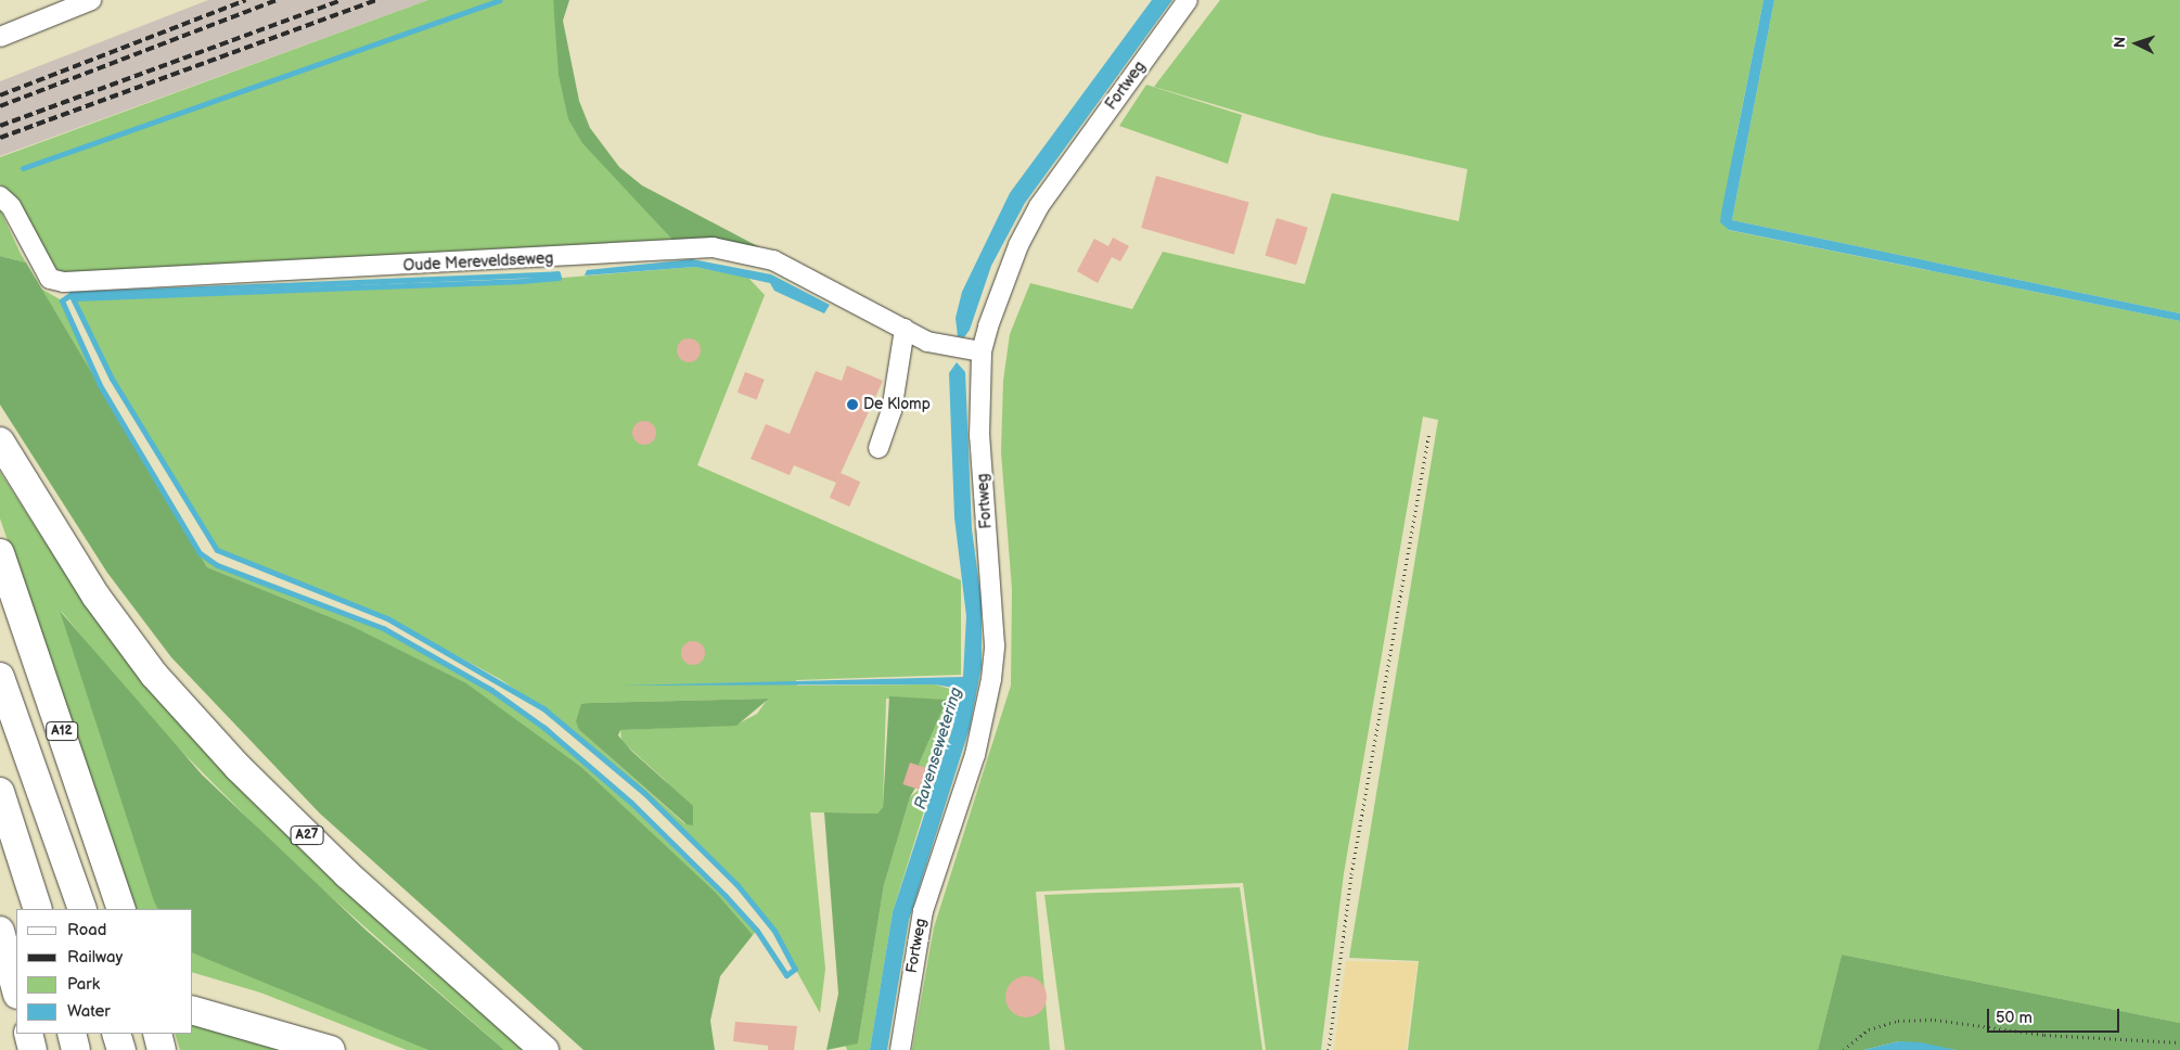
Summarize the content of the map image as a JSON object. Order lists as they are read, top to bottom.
{
  "streets": {
    "highway": ["A12", "A27"],
    "street": ["Fortweg", "Oude Mereveldseweg"]
  },
  "crossings": [
    ["Fortweg", "Oude Mereveldseweg"]
  ],
  "water": ["Ravensewetering"],
  "places": ["De Klomp"],
  "legend": [
    "Road",
    "Railway",
    "Park",
    "Water"
  ],
  "scale_bar": "50 m",
  "north": "left"
}
